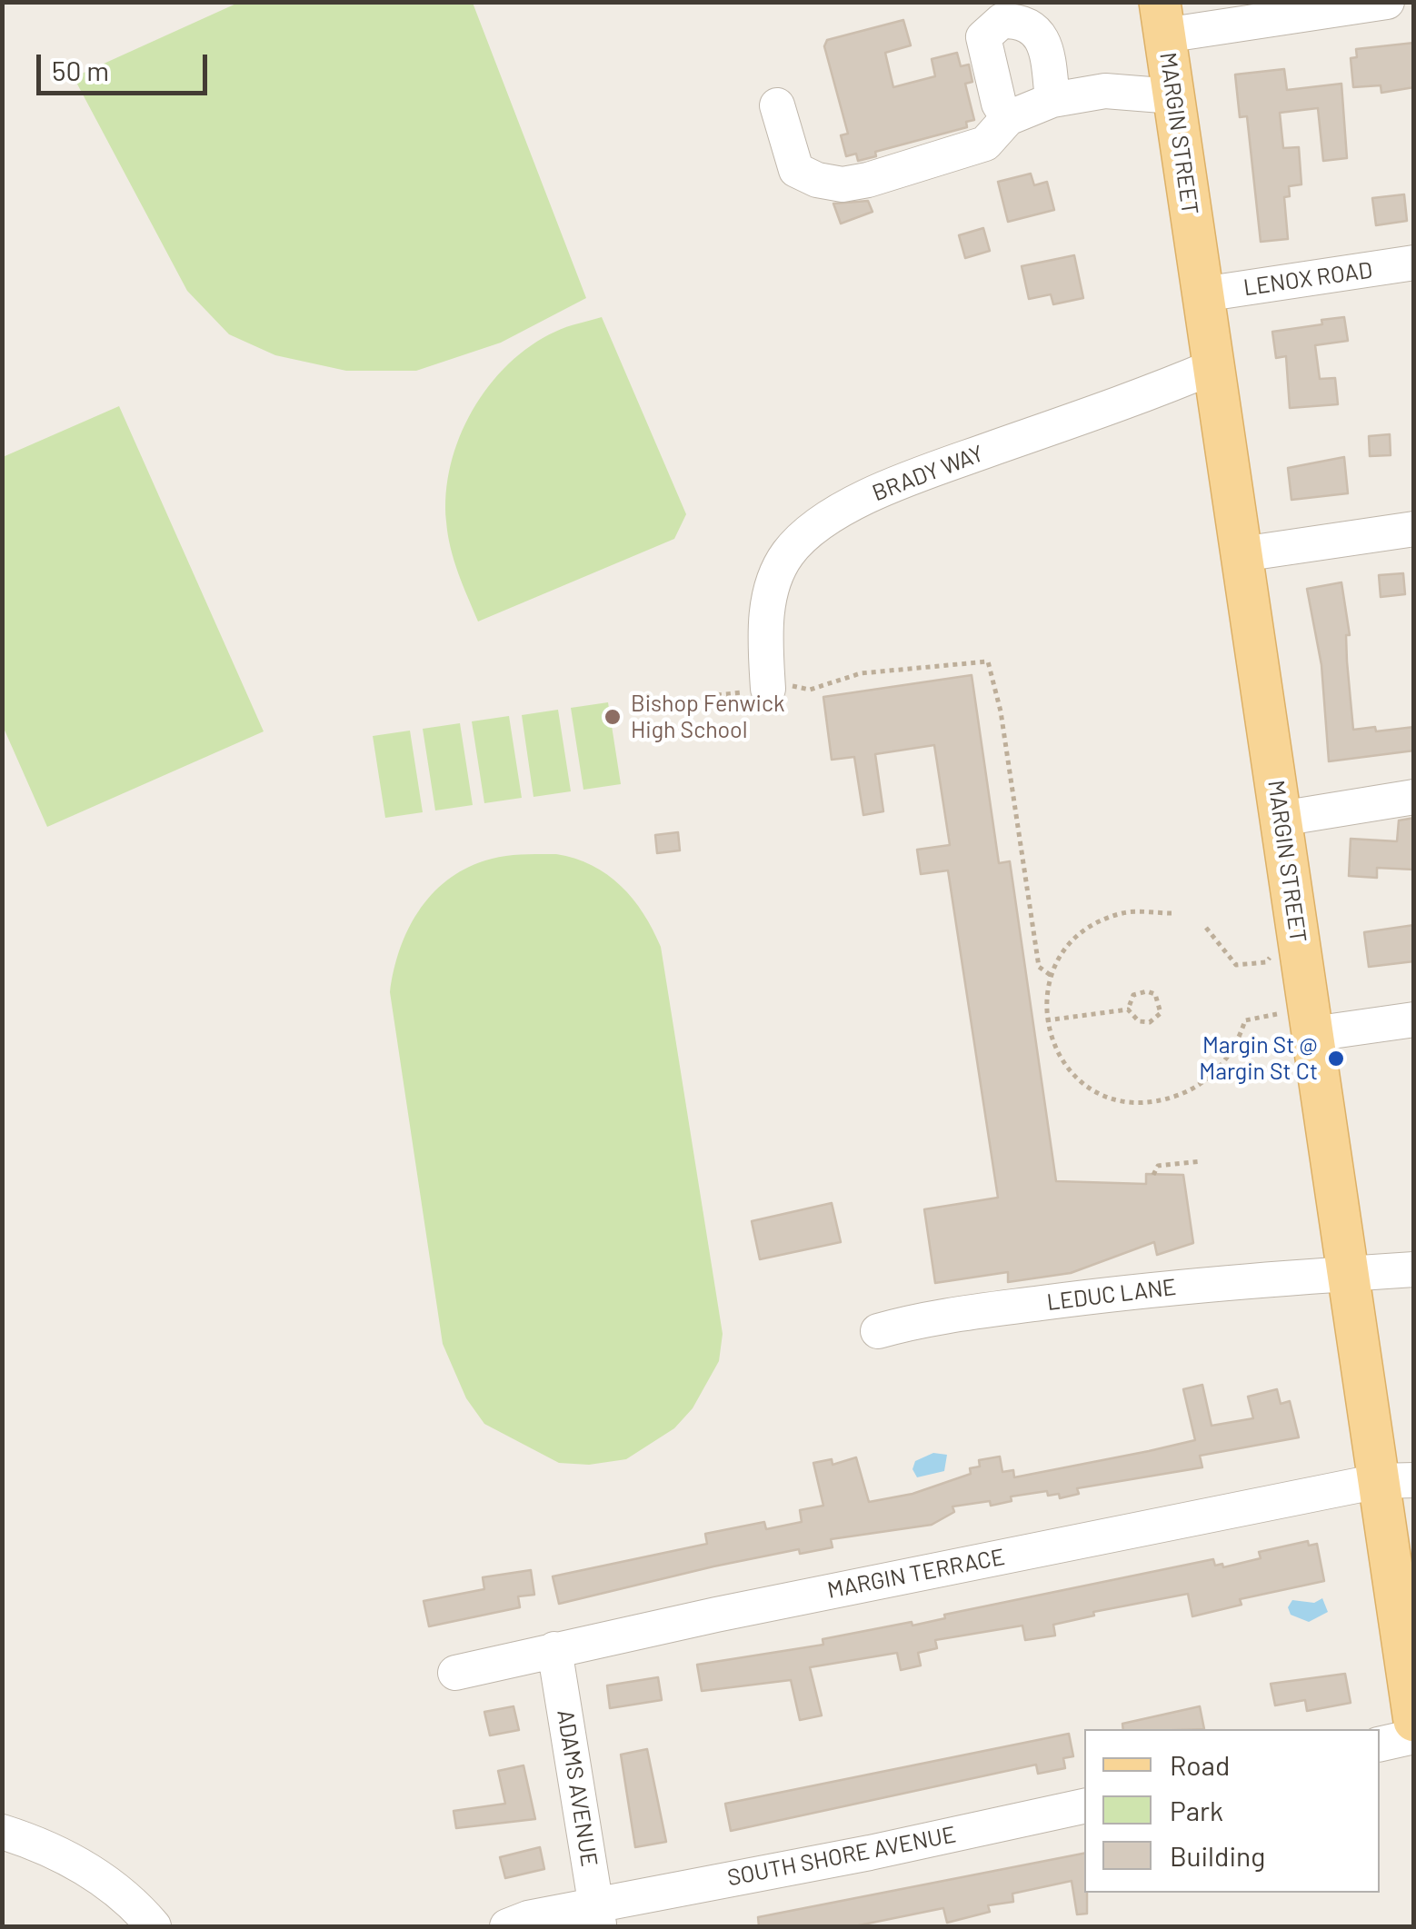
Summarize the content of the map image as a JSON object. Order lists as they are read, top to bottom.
{
  "streets": {
    "main road": ["MARGIN STREET"],
    "street": [
      "LENOX ROAD",
      "BRADY WAY",
      "LEDUC LANE",
      "MARGIN TERRACE",
      "ADAMS AVENUE",
      "SOUTH SHORE AVENUE"
    ]
  },
  "crossings": [
    ["MARGIN STREET", "LENOX ROAD"],
    ["MARGIN STREET", "BRADY WAY"],
    ["MARGIN STREET", "LEDUC LANE"],
    ["MARGIN STREET", "MARGIN TERRACE"],
    ["MARGIN TERRACE", "ADAMS AVENUE"],
    ["ADAMS AVENUE", "SOUTH SHORE AVENUE"]
  ],
  "places": ["Bishop Fenwick High School", "Margin St @ Margin St Ct"],
  "legend": ["Road", "Park", "Building"],
  "scale_bar": "50 m"
}
